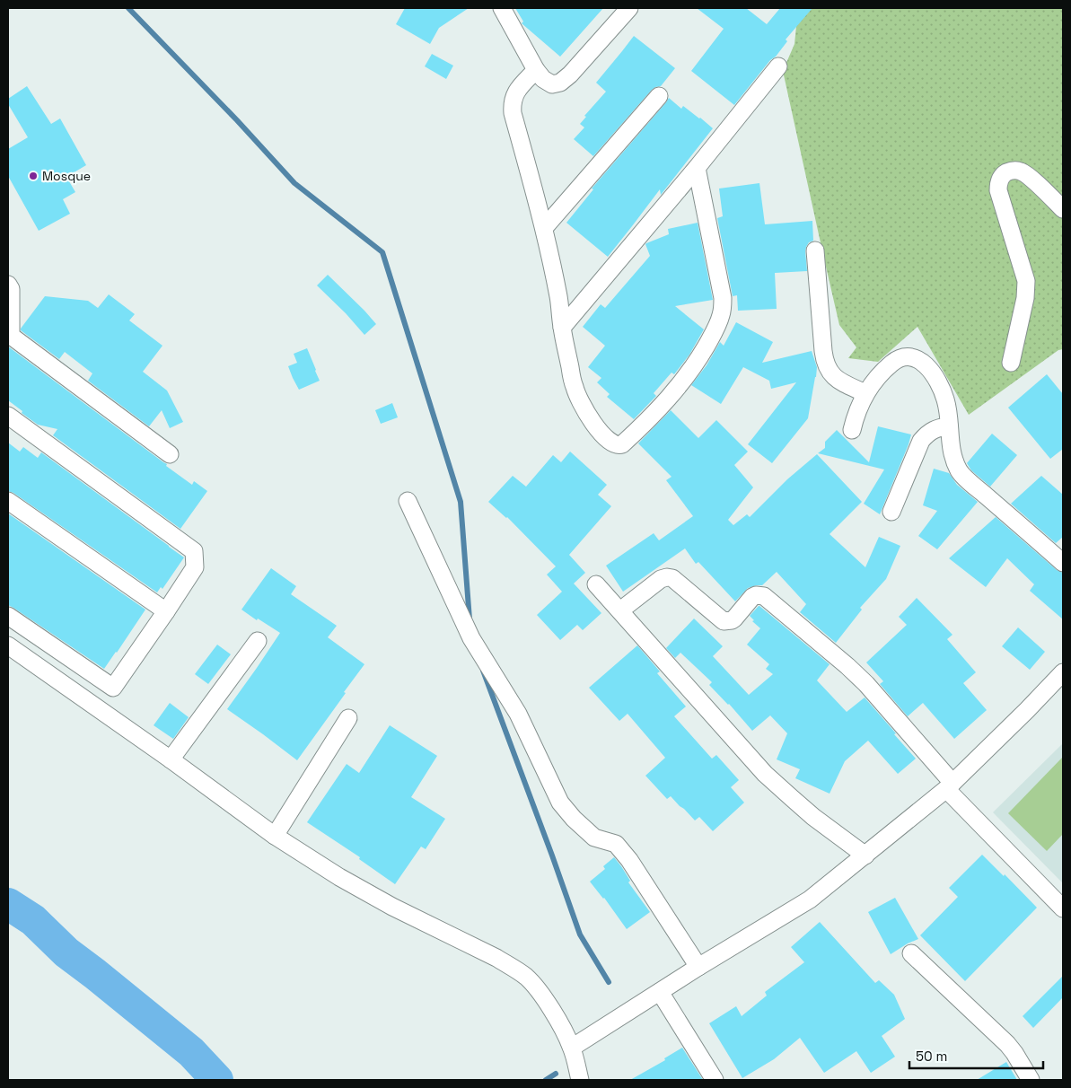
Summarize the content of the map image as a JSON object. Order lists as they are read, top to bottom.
{
  "places": ["Mosque"],
  "scale_bar": "50 m"
}
